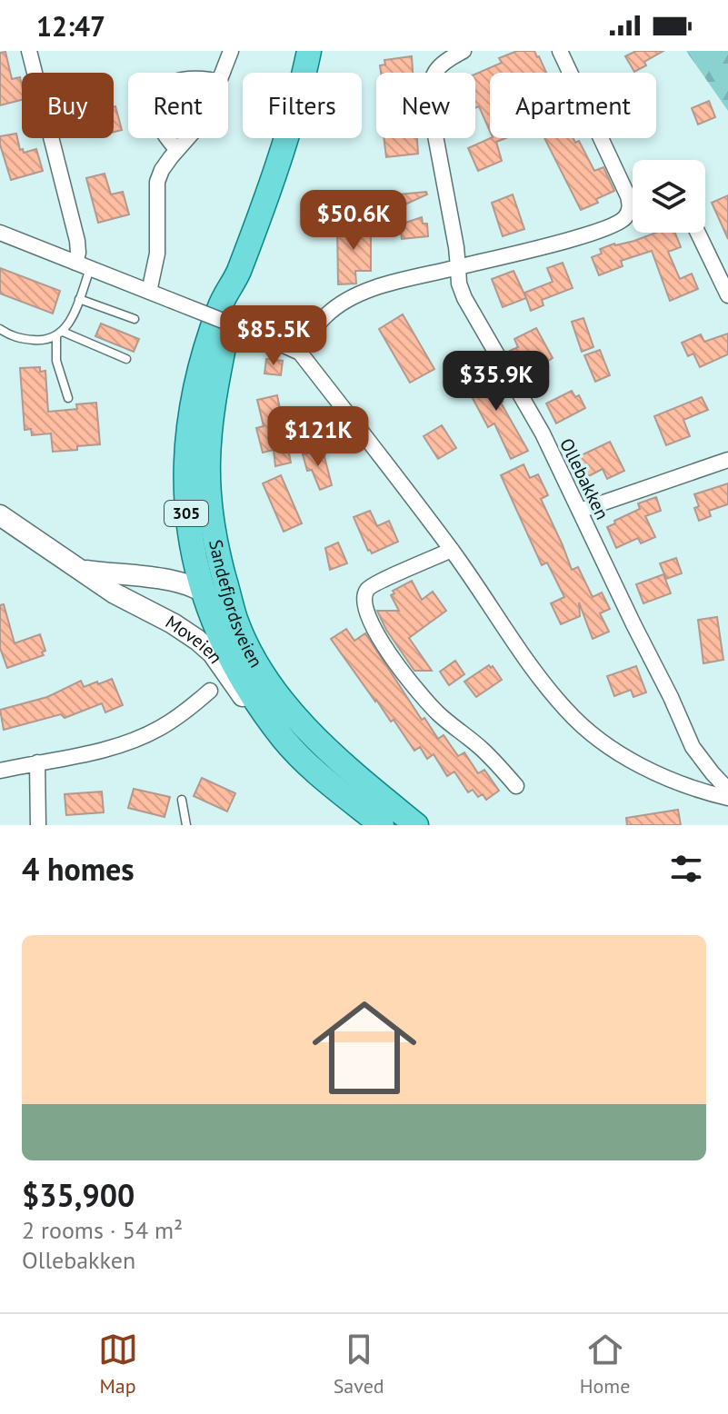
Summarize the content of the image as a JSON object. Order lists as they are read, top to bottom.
{
  "streets": {
    "main road": ["305", "Sandefjordsveien"],
    "street": ["Ollebakken", "Moveien"]
  },
  "crossings": [
    ["Sandefjordsveien", "Moveien"]
  ],
  "page": {
    "status": "12:47",
    "chip": [
      "Buy",
      "Rent",
      "Filters",
      "New",
      "Apartment"
    ],
    "price": [
      "$50.6K",
      "$85.5K",
      "$35.9K",
      "$121K"
    ],
    "heading": "4 homes",
    "list": [
      {
        "name": "$35,900",
        "note": "2 rooms · 54 m² · Ollebakken"
      }
    ],
    "tabs": ["Map", "Saved", "Home"]
  }
}
